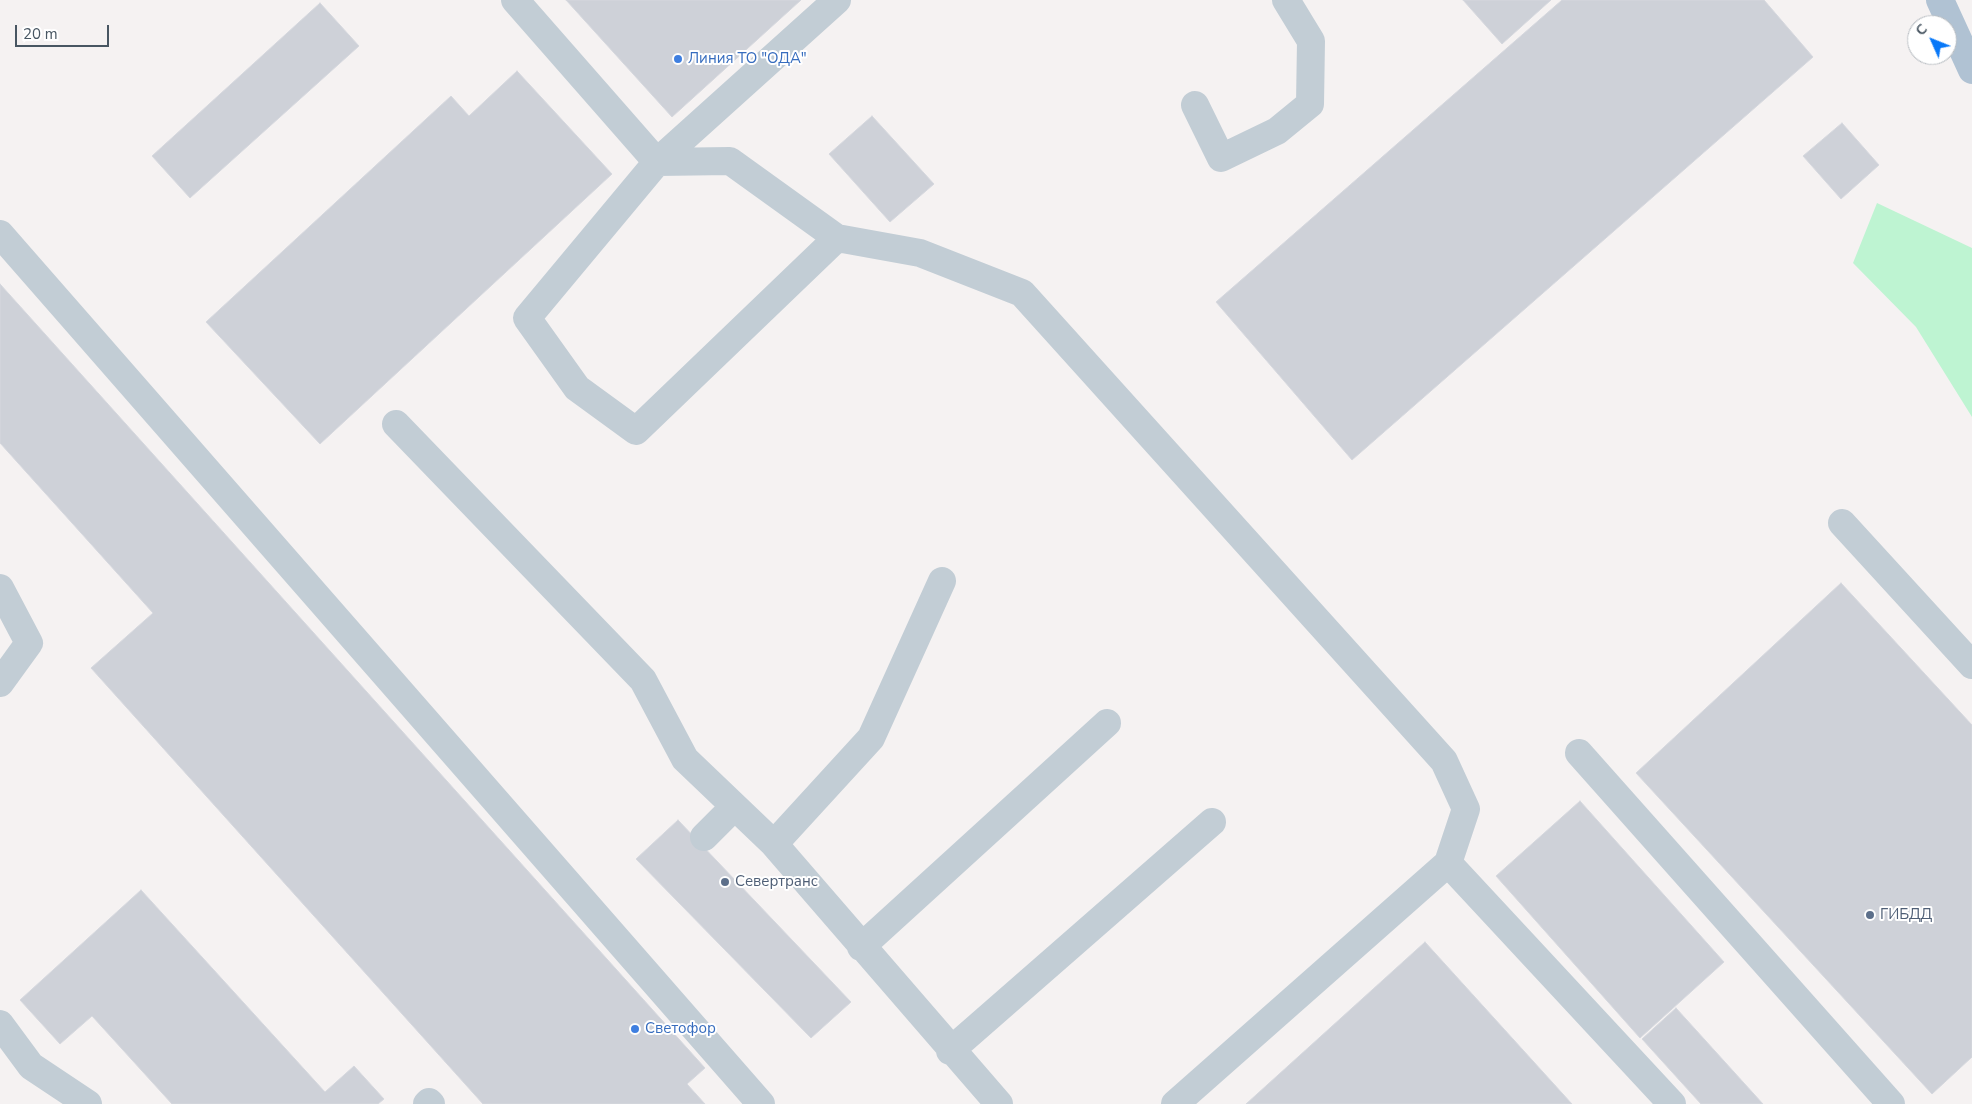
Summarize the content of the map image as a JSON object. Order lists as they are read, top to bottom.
{
  "places": [
    "Линия ТО \"ОДА\"",
    "Севертранс",
    "ГИБДД",
    "Светофор"
  ],
  "scale_bar": "20 m",
  "north": "top left"
}
